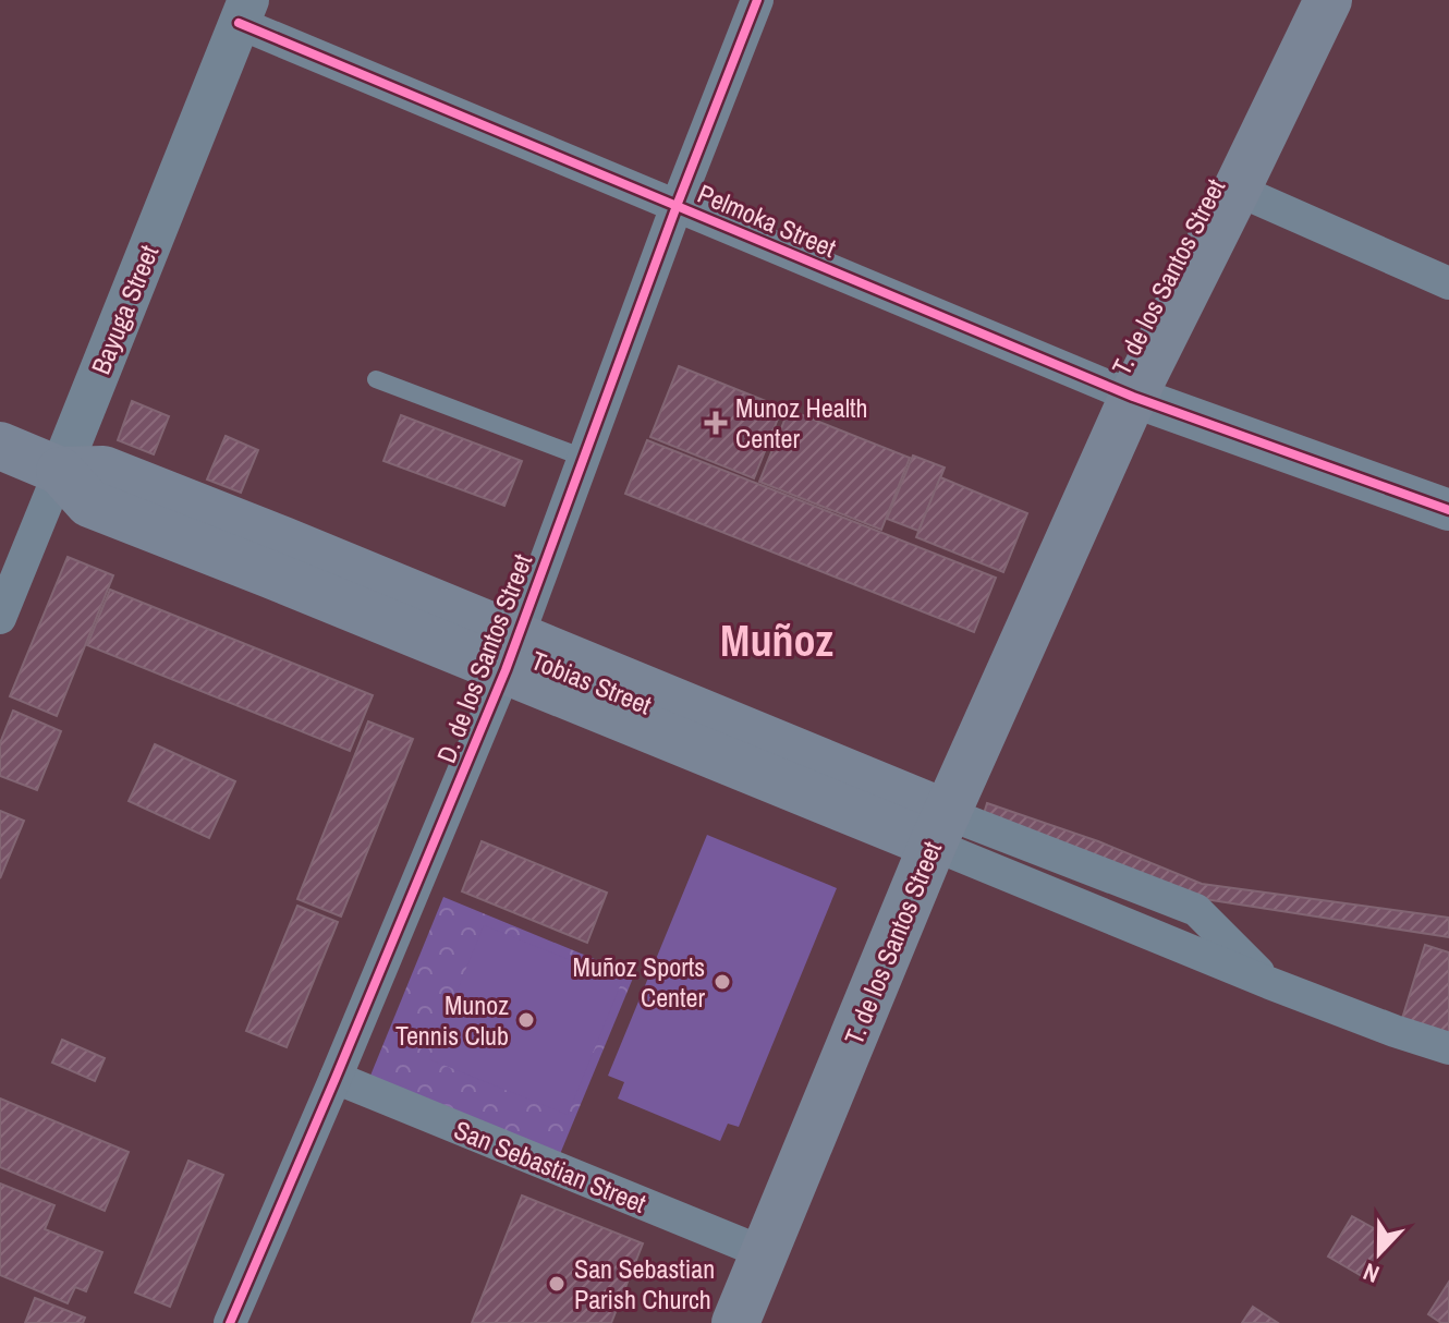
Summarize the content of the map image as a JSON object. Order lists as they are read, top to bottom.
{
  "streets": {
    "main road": ["T. de los Santos Street", "Tobias Street"],
    "street": [
      "Pelmoka Street",
      "Bayuga Street",
      "D. de los Santos Street",
      "San Sebastian Street"
    ]
  },
  "crossings": [
    ["Pelmoka Street", "T. de los Santos Street"],
    ["Pelmoka Street", "Bayuga Street"],
    ["Pelmoka Street", "D. de los Santos Street"],
    ["T. de los Santos Street", "Tobias Street"],
    ["T. de los Santos Street", "San Sebastian Street"],
    ["Bayuga Street", "Tobias Street"],
    ["D. de los Santos Street", "Tobias Street"],
    ["D. de los Santos Street", "San Sebastian Street"]
  ],
  "districts": ["Muñoz"],
  "places": {
    "health": ["Munoz Health Center"],
    "other": ["Muñoz Sports Center", "Munoz Tennis Club", "San Sebastian Parish Church"]
  },
  "north": "bottom"
}
